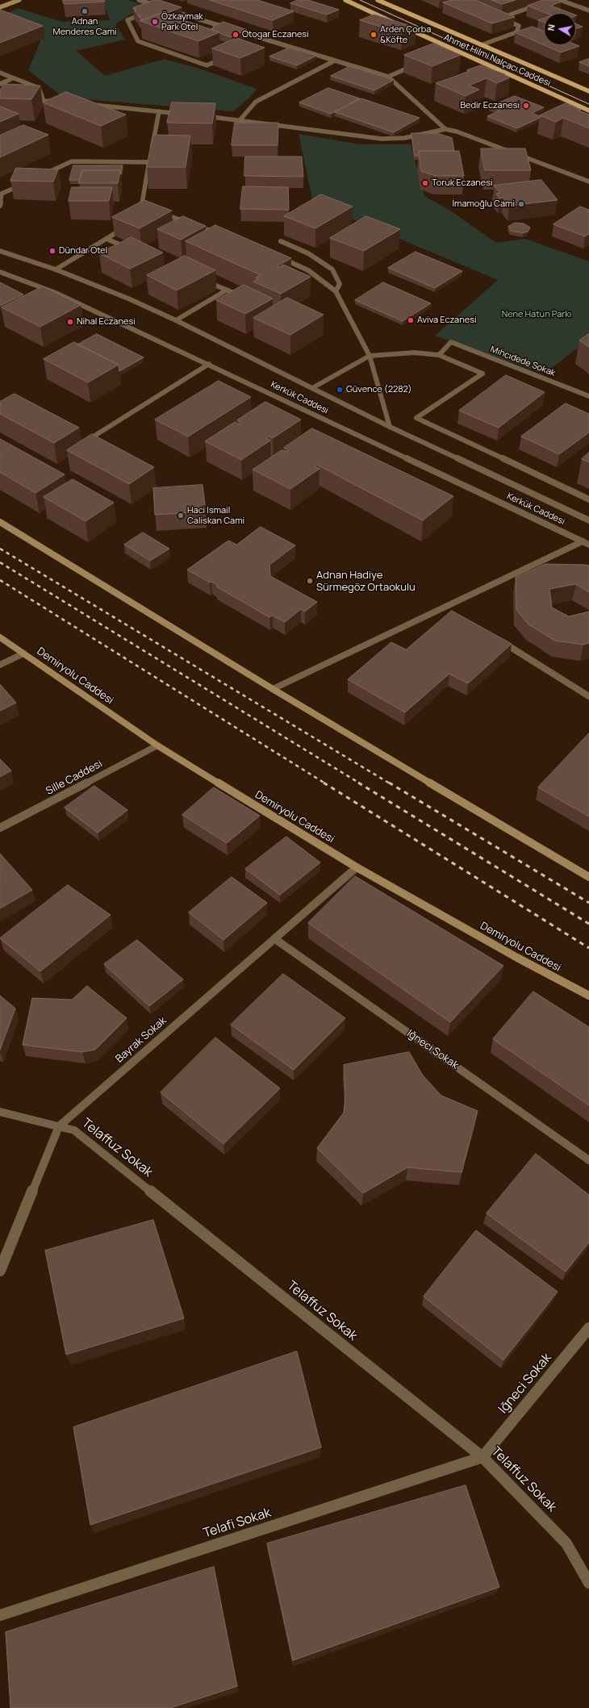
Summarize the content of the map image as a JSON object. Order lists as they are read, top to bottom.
{
  "streets": {
    "main road": ["Ahmet Hilmi Nalçacı Caddesi", "Demiryolu Caddesi"],
    "street": [
      "Mıhcıdede Sokak",
      "Kerkük Caddesi",
      "Sille Caddesi",
      "Bayrak Sokak",
      "Iğneci Sokak",
      "Telaffuz Sokak",
      "Telafi Sokak"
    ]
  },
  "crossings": [
    ["Demiryolu Caddesi", "Sille Caddesi"],
    ["Demiryolu Caddesi", "Bayrak Sokak"],
    ["Bayrak Sokak", "Iğneci Sokak"],
    ["Bayrak Sokak", "Telaffuz Sokak"],
    ["Iğneci Sokak", "Telaffuz Sokak"],
    ["Iğneci Sokak", "Telafi Sokak"],
    ["Telaffuz Sokak", "Telafi Sokak"]
  ],
  "parks": ["Nene Hatun Parkı"],
  "places": [
    "Adnan Menderes Cami",
    "Özkaymak Park Otel",
    "Otogar Eczanesi",
    "Arden Çorba &Köfte",
    "Bedir Eczanesi",
    "Toruk Eczanesi",
    "İmamoğlu Cami",
    "Dündar Otel",
    "Aviva Eczanesi",
    "Nihal Eczanesi",
    "Güvence (2282)",
    "Haci Ismail Caliskan Cami",
    "Adnan Hadiye Sürmegöz Ortaokulu"
  ],
  "north": "left"
}
